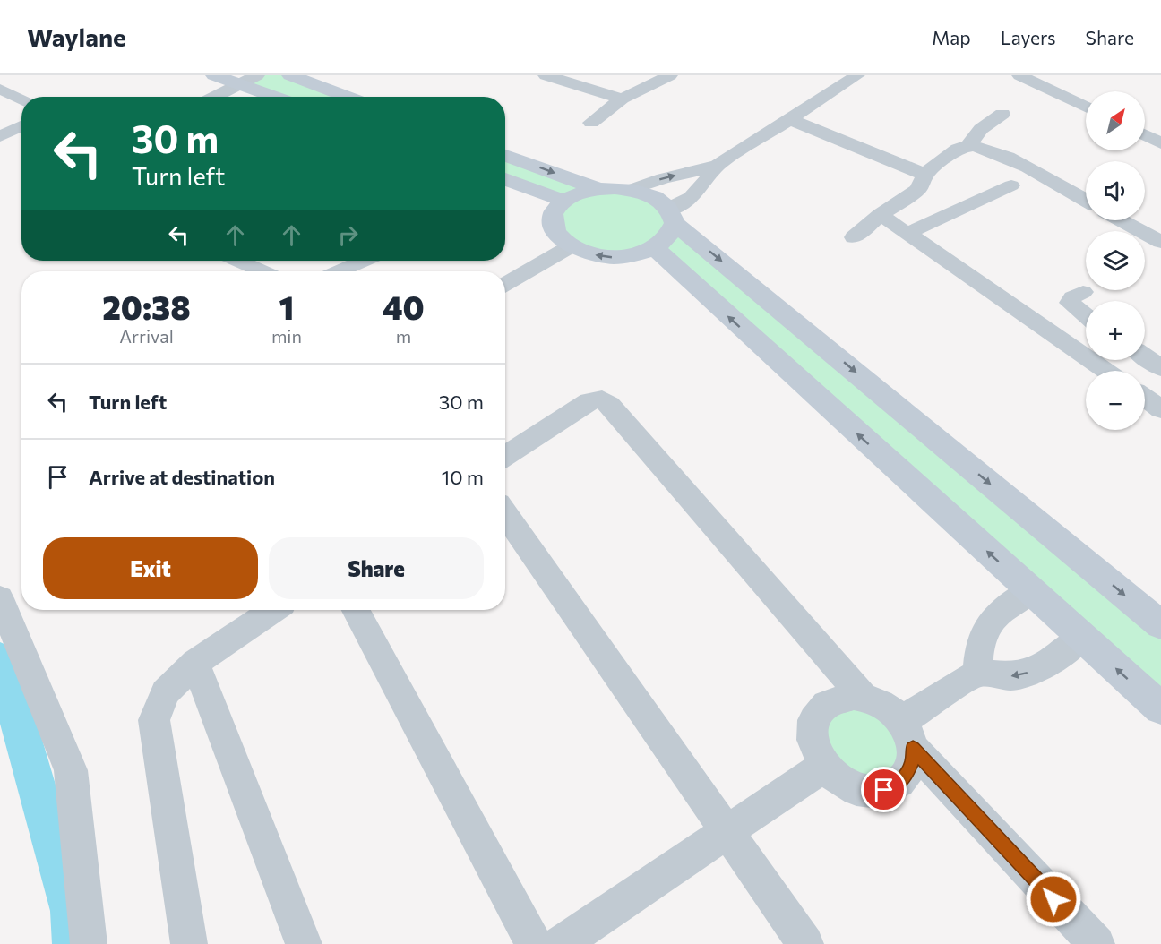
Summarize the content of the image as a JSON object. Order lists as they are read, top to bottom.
{
  "north": "top right",
  "page": {
    "header": "Waylane",
    "nav": ["Map", "Layers", "Share"],
    "map_buttons": ["+", "−"],
    "turn": ["30 m", "Turn left"],
    "eta": [
      "20:38",
      "Arrival",
      "1",
      "min",
      "40",
      "m"
    ],
    "list": [
      {
        "name": "Turn left",
        "value": "30 m"
      },
      {
        "name": "Arrive at destination",
        "value": "10 m"
      }
    ],
    "buttons": ["Exit", "Share"]
  }
}
